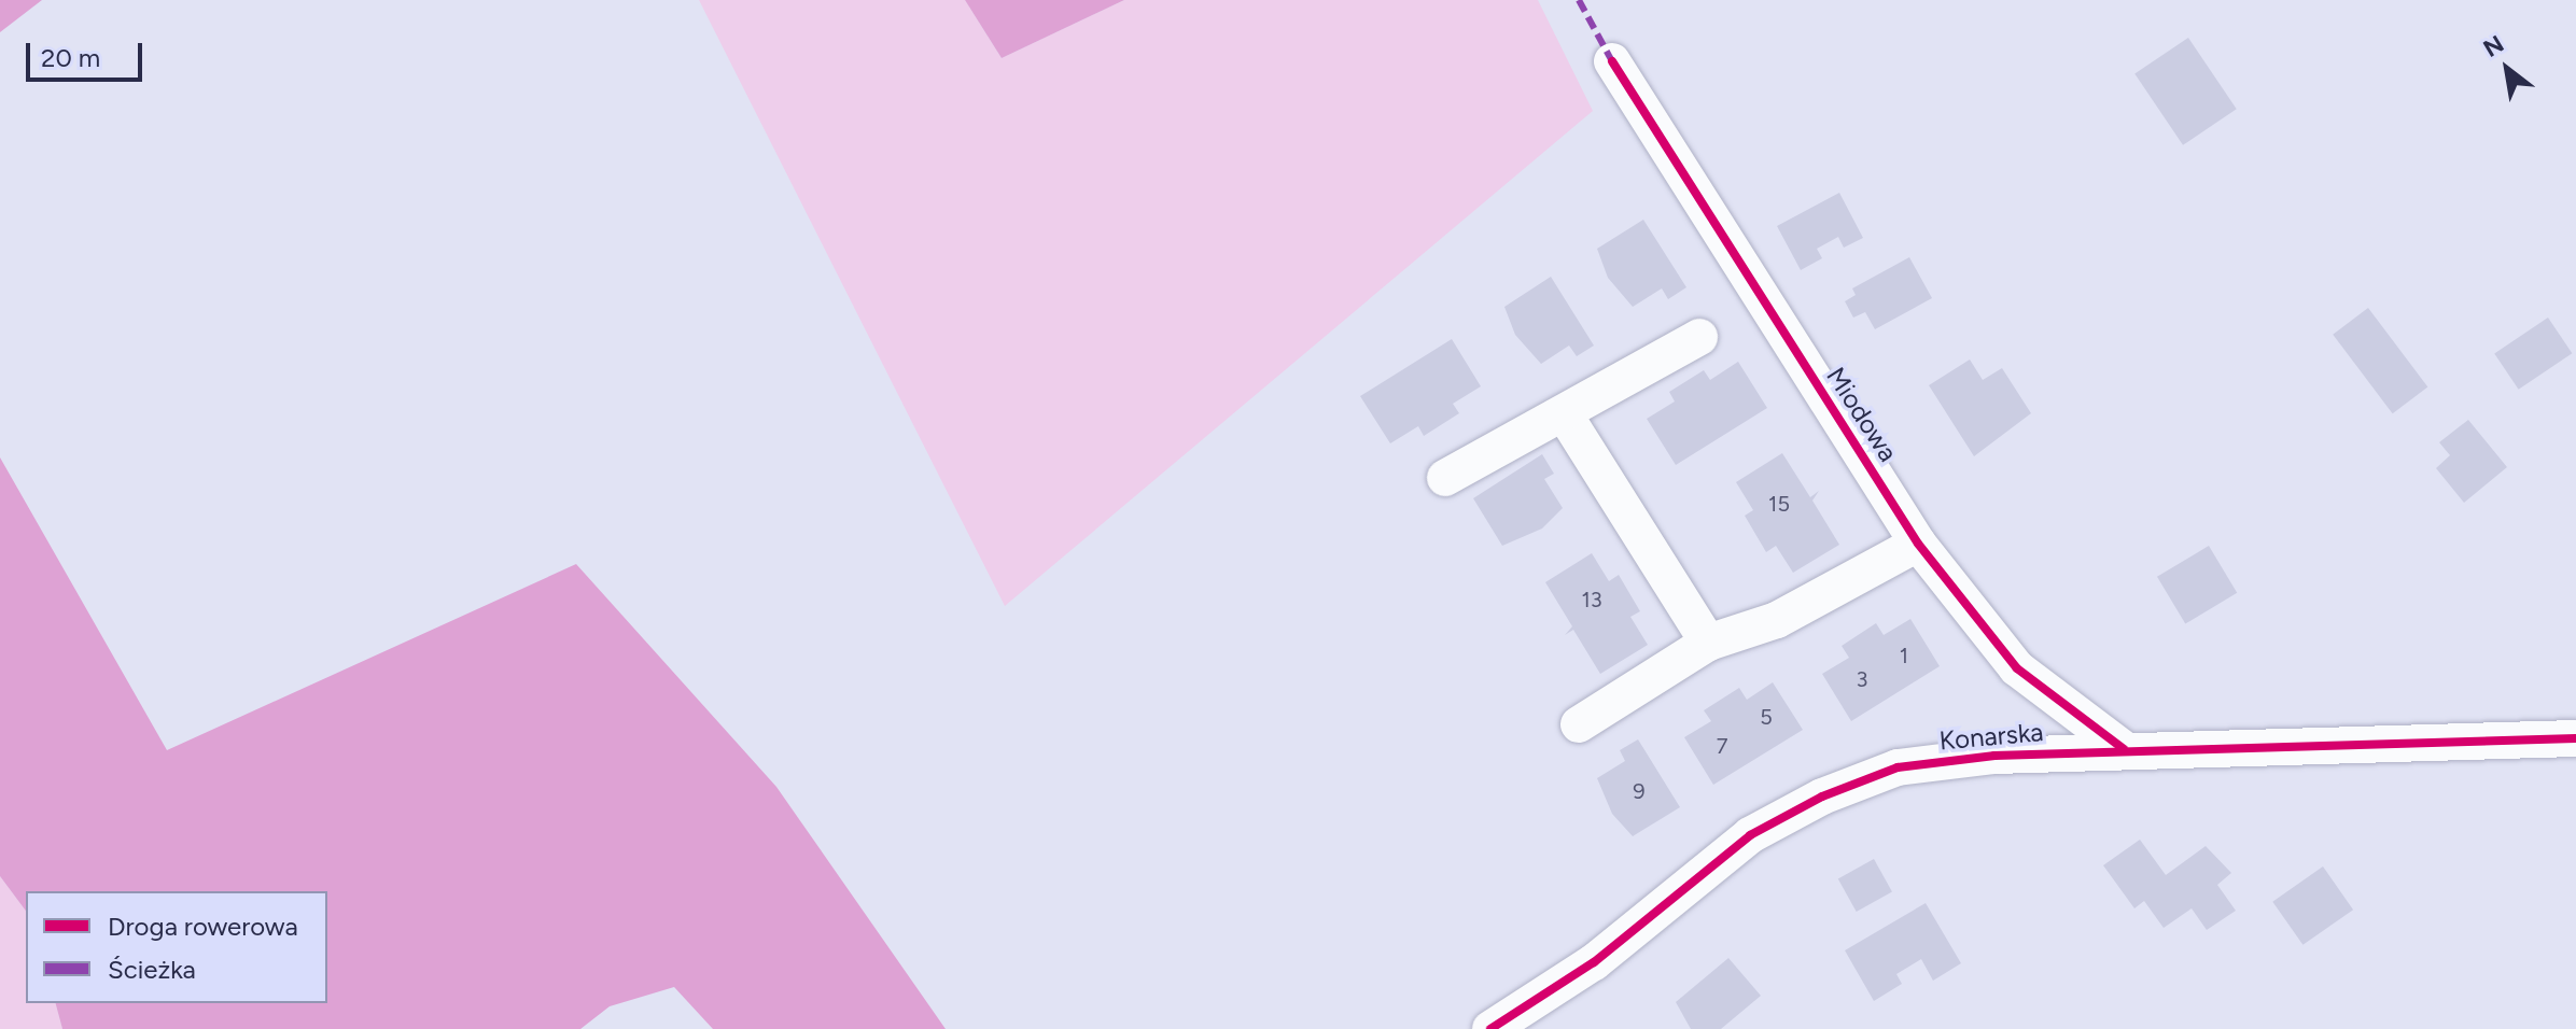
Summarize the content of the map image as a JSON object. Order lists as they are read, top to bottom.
{
  "streets": {
    "street": ["Miodowa", "Konarska"]
  },
  "crossings": [
    ["Miodowa", "Konarska"]
  ],
  "house_numbers": [
    "15",
    "13",
    "1",
    "3",
    "5",
    "7",
    "9"
  ],
  "legend": ["Droga rowerowa", "Ścieżka"],
  "scale_bar": "20 m",
  "north": "top left"
}
